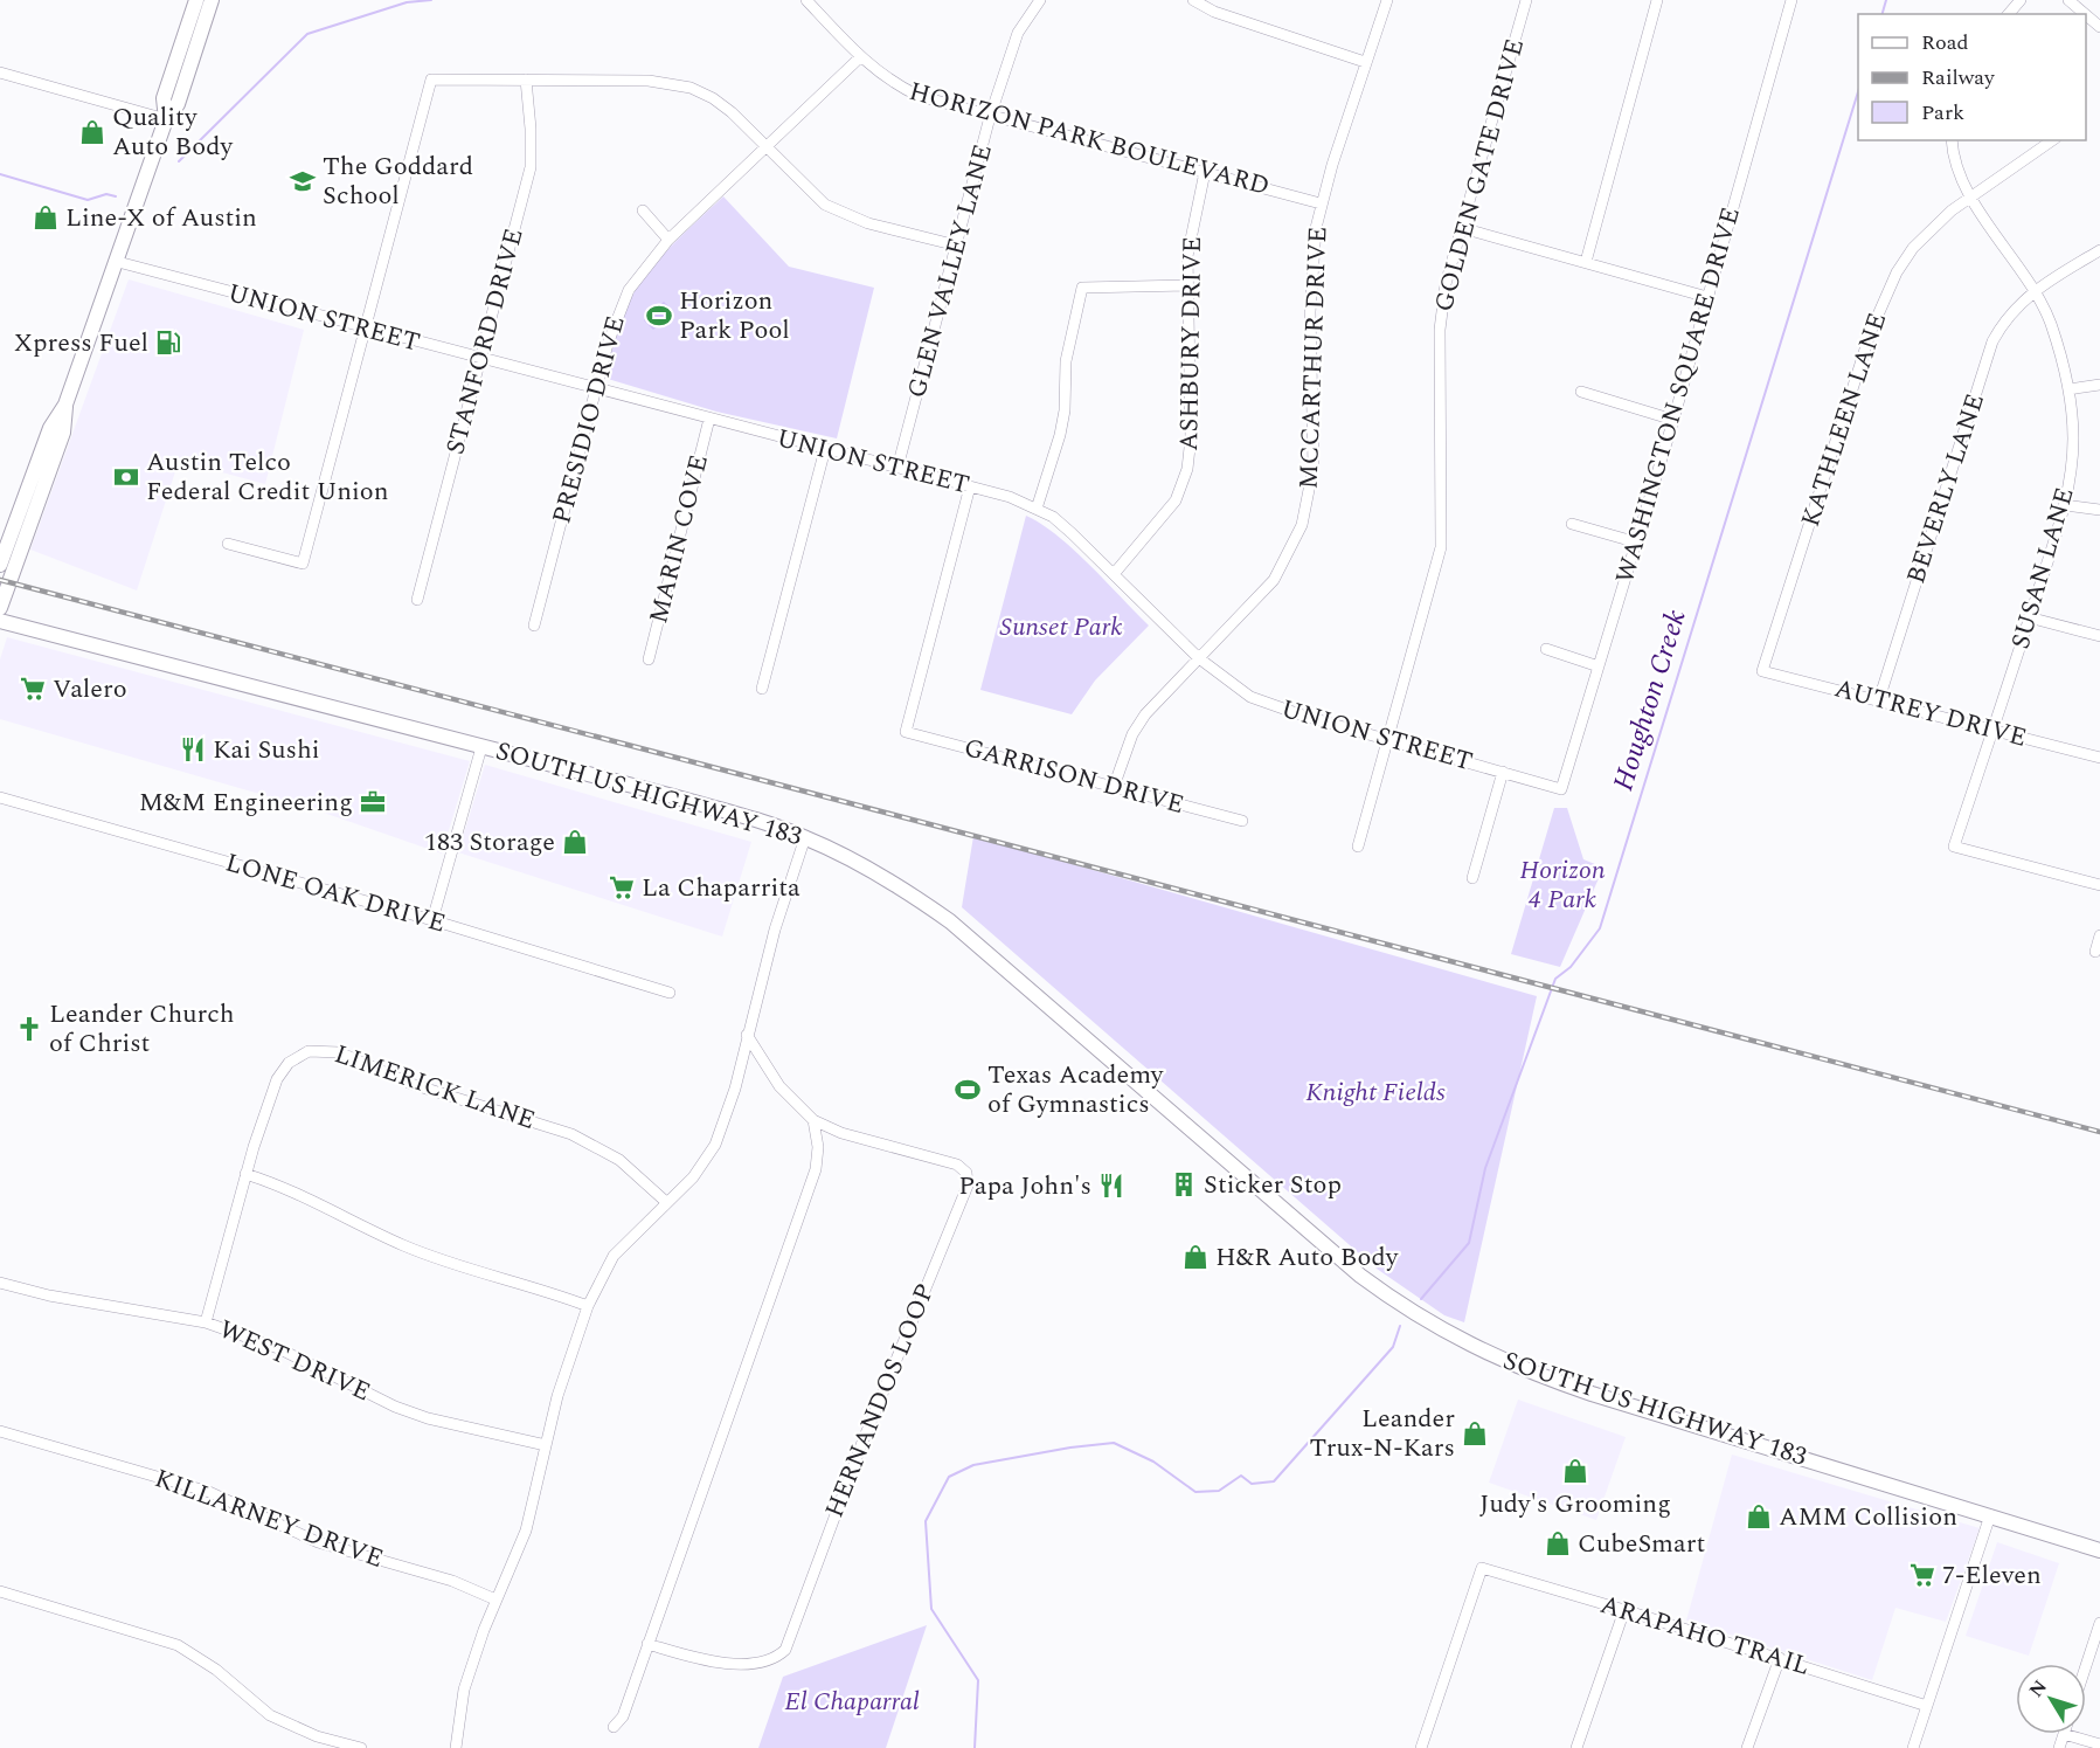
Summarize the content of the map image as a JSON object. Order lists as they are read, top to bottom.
{
  "streets": {
    "main road": ["SOUTH US HIGHWAY 183"],
    "street": [
      "HORIZON PARK BOULEVARD",
      "GOLDEN GATE DRIVE",
      "GLEN VALLEY LANE",
      "UNION STREET",
      "STANFORD DRIVE",
      "ASHBURY DRIVE",
      "MCCARTHUR DRIVE",
      "WASHINGTON SQUARE DRIVE",
      "PRESIDIO DRIVE",
      "KATHLEEN LANE",
      "BEVERLY LANE",
      "MARIN COVE",
      "SUSAN LANE",
      "AUTREY DRIVE",
      "GARRISON DRIVE",
      "LONE OAK DRIVE",
      "LIMERICK LANE",
      "WEST DRIVE",
      "HERNANDOS LOOP",
      "KILLARNEY DRIVE",
      "ARAPAHO TRAIL"
    ]
  },
  "crossings": [
    ["HORIZON PARK BOULEVARD", "GLEN VALLEY LANE"],
    ["HORIZON PARK BOULEVARD", "ASHBURY DRIVE"],
    ["HORIZON PARK BOULEVARD", "MCCARTHUR DRIVE"],
    ["HORIZON PARK BOULEVARD", "PRESIDIO DRIVE"],
    ["GOLDEN GATE DRIVE", "UNION STREET"],
    ["GLEN VALLEY LANE", "UNION STREET"],
    ["UNION STREET", "STANFORD DRIVE"],
    ["UNION STREET", "ASHBURY DRIVE"],
    ["UNION STREET", "MCCARTHUR DRIVE"],
    ["UNION STREET", "WASHINGTON SQUARE DRIVE"],
    ["UNION STREET", "PRESIDIO DRIVE"],
    ["UNION STREET", "MARIN COVE"],
    ["UNION STREET", "GARRISON DRIVE"],
    ["MCCARTHUR DRIVE", "GARRISON DRIVE"],
    ["KATHLEEN LANE", "SUSAN LANE"],
    ["KATHLEEN LANE", "AUTREY DRIVE"],
    ["BEVERLY LANE", "SUSAN LANE"],
    ["BEVERLY LANE", "AUTREY DRIVE"],
    ["SUSAN LANE", "AUTREY DRIVE"],
    ["LIMERICK LANE", "WEST DRIVE"]
  ],
  "water": ["Houghton Creek"],
  "parks": [
    "Sunset Park",
    "Horizon 4 Park",
    "Knight Fields",
    "El Chaparral"
  ],
  "places": {
    "shop": [
      "Quality Auto Body",
      "Line-X of Austin",
      "183 Storage",
      "H&R Auto Body",
      "Leander Trux-N-Kars",
      "Judy's Grooming",
      "AMM Collision",
      "CubeSmart"
    ],
    "school or university": ["The Goddard School"],
    "sports": ["Horizon Park Pool", "Texas Academy of Gymnastics"],
    "fuel station": ["Xpress Fuel"],
    "bank": ["Austin Telco Federal Credit Union"],
    "supermarket": ["Valero", "La Chaparrita", "7-Eleven"],
    "restaurant": ["Kai Sushi", "Papa John's"],
    "office": ["M&M Engineering"],
    "church": ["Leander Church of Christ"],
    "building": ["Sticker Stop"]
  },
  "legend": ["Road", "Railway", "Park"],
  "north": "top left"
}
